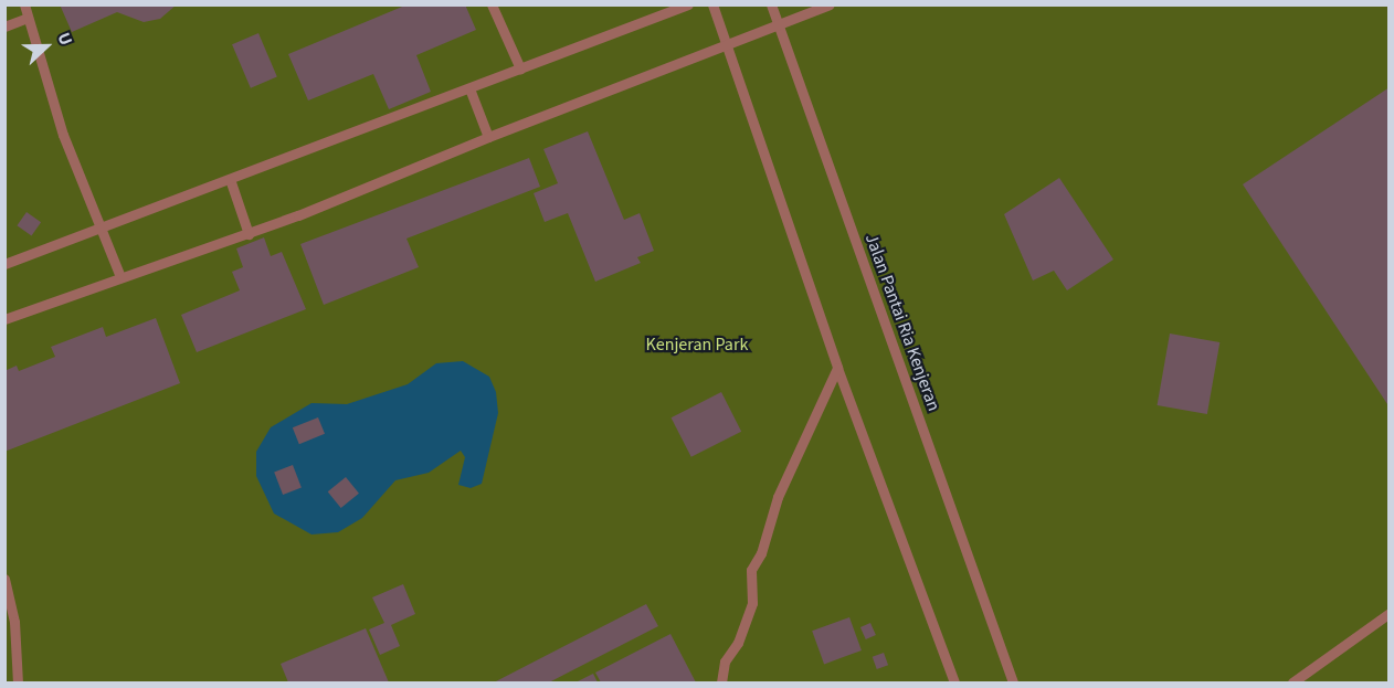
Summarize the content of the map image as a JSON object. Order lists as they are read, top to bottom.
{
  "streets": {
    "lane": ["Jalan Pantai Ria Kenjeran"]
  },
  "parks": ["Kenjeran Park"],
  "north": "right"
}
